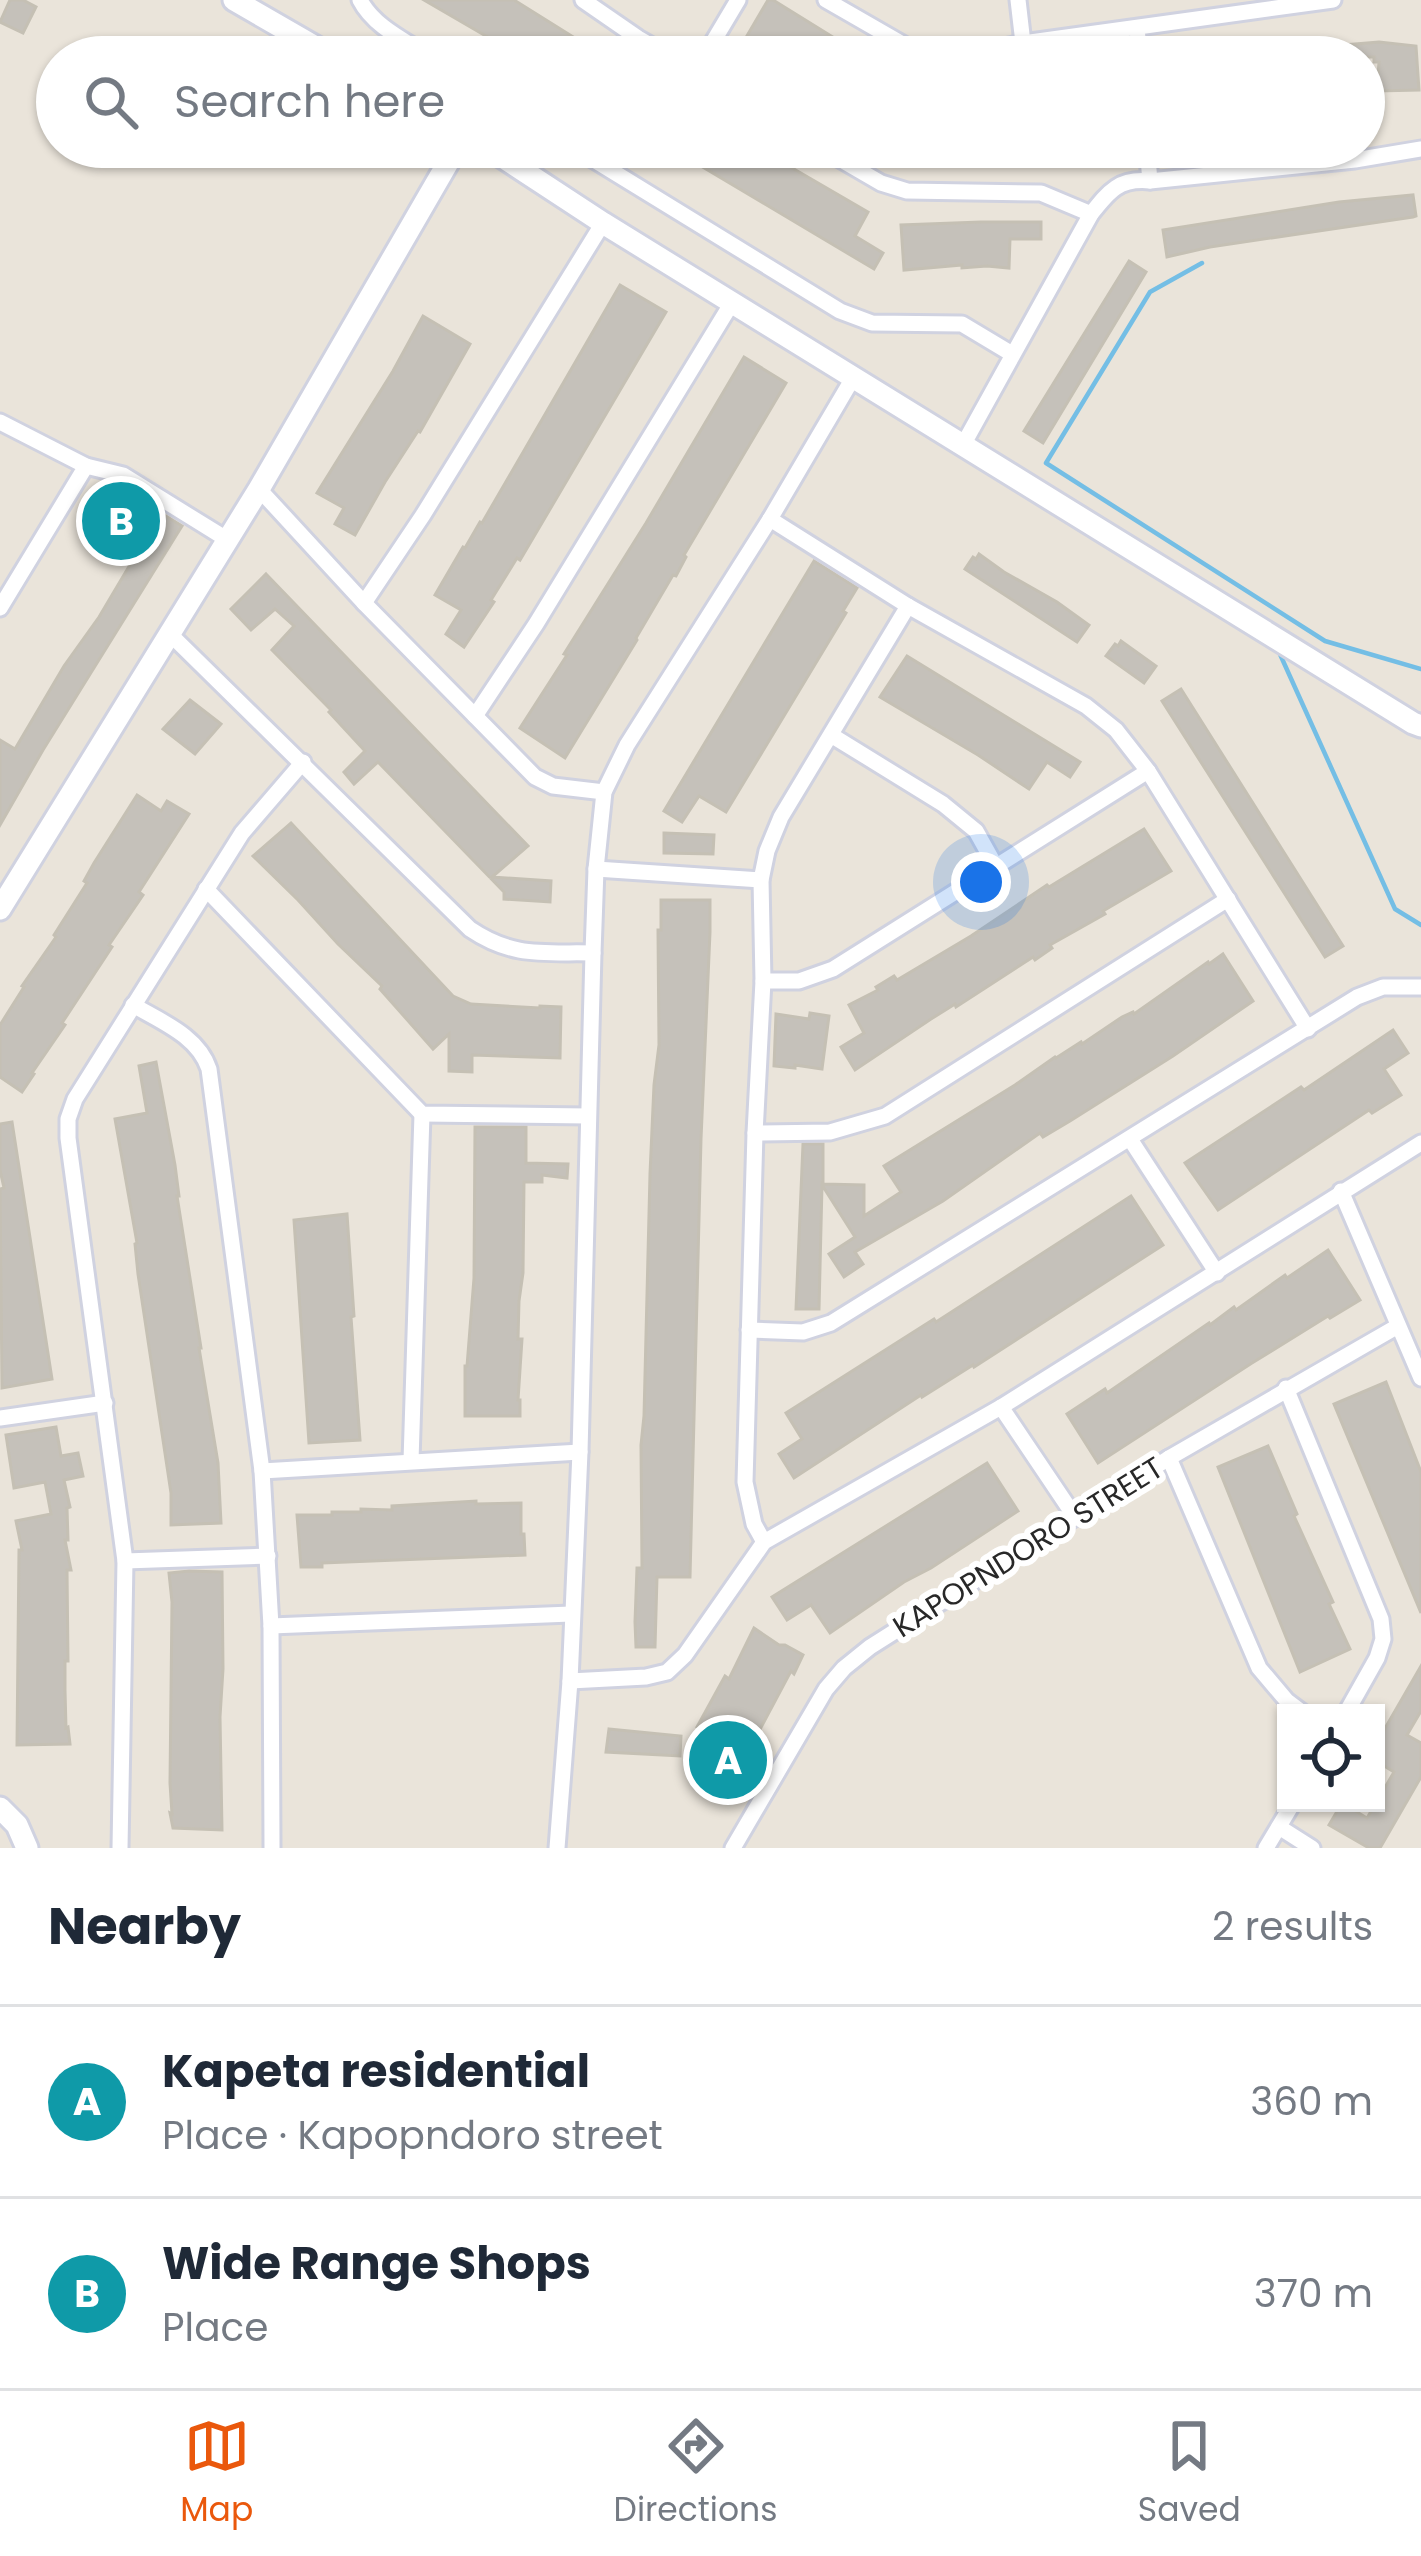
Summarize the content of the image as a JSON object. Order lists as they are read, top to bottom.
{
  "streets": {
    "street": ["KAPOPNDORO STREET"]
  },
  "page": {
    "search": "Search here",
    "pins": ["B", "A"],
    "heading": ["Nearby", "2 results"],
    "list": [
      {
        "mark": "A",
        "name": "Kapeta residential",
        "note": "Place · Kapopndoro street",
        "value": "360 m"
      },
      {
        "mark": "B",
        "name": "Wide Range Shops",
        "note": "Place",
        "value": "370 m"
      }
    ],
    "nav": ["Map", "Directions", "Saved"]
  }
}
